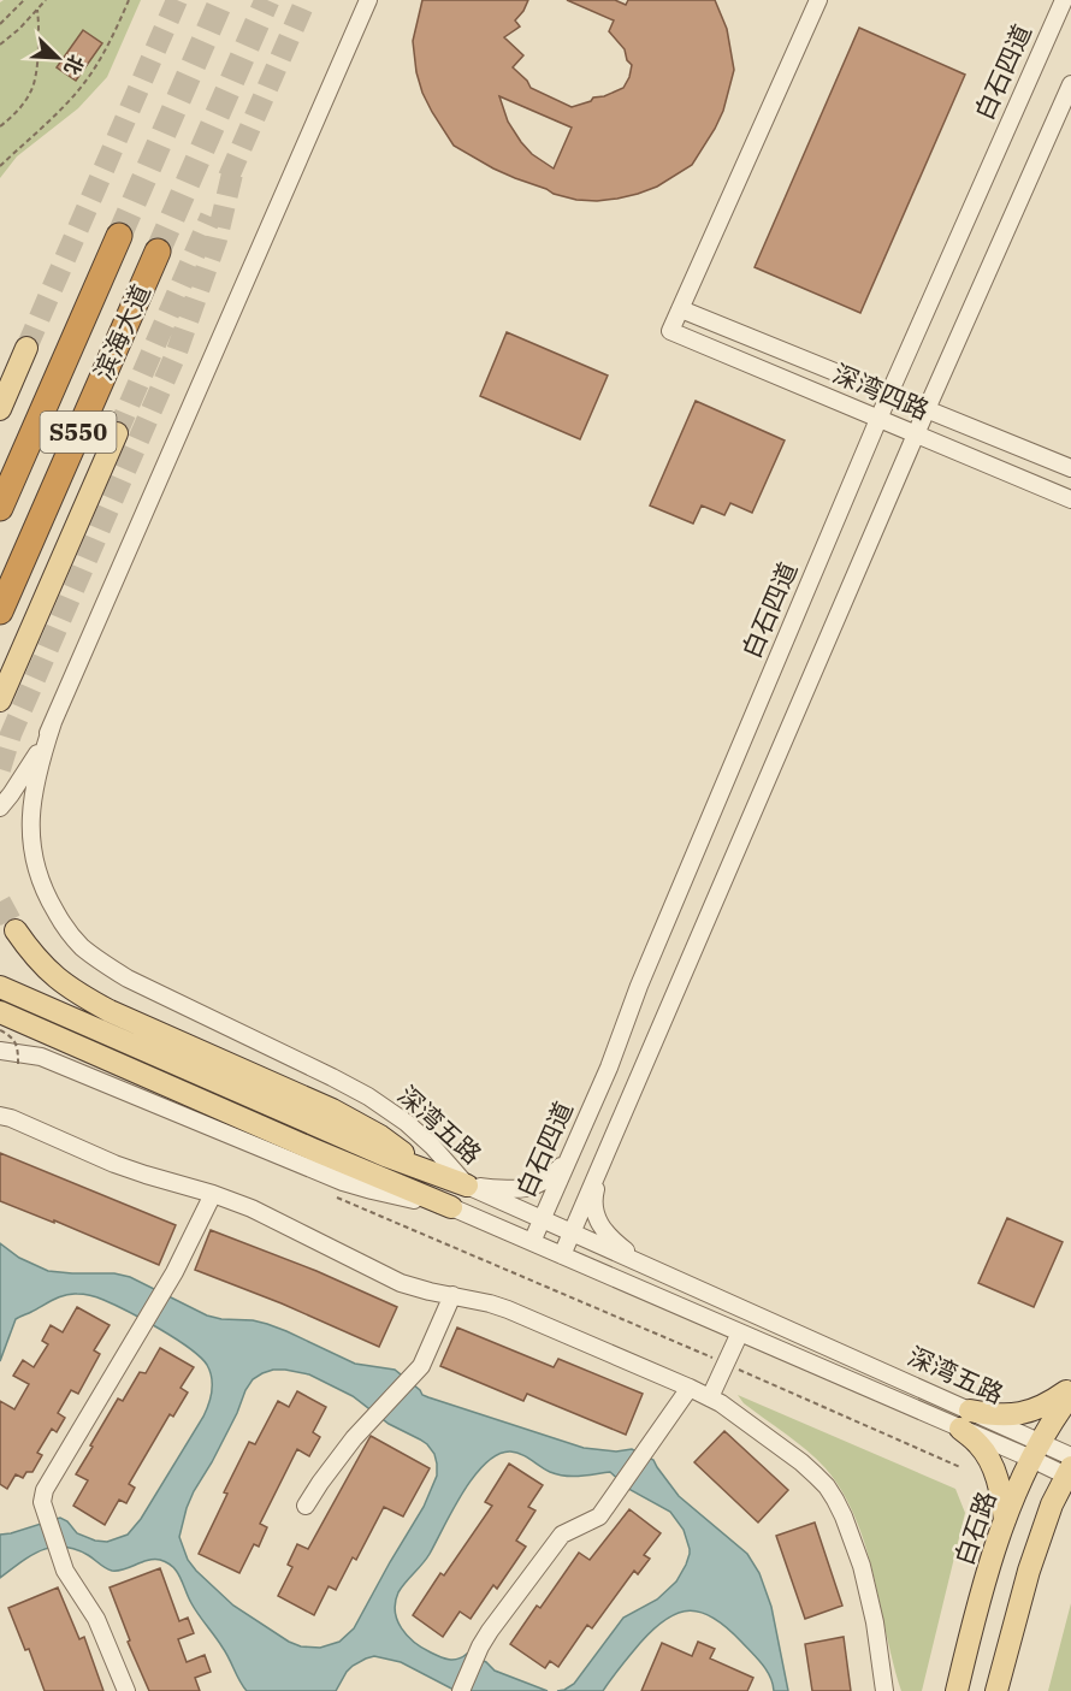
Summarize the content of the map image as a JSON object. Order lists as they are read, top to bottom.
{
  "streets": {
    "highway": ["滨海大道", "S550"],
    "main road": ["白石路"],
    "street": ["白石四道", "深湾四路", "深湾五路"]
  },
  "crossings": [
    ["白石四道", "深湾四路"],
    ["白石四道", "深湾五路"],
    ["深湾五路", "白石路"]
  ],
  "north": "bottom right"
}
